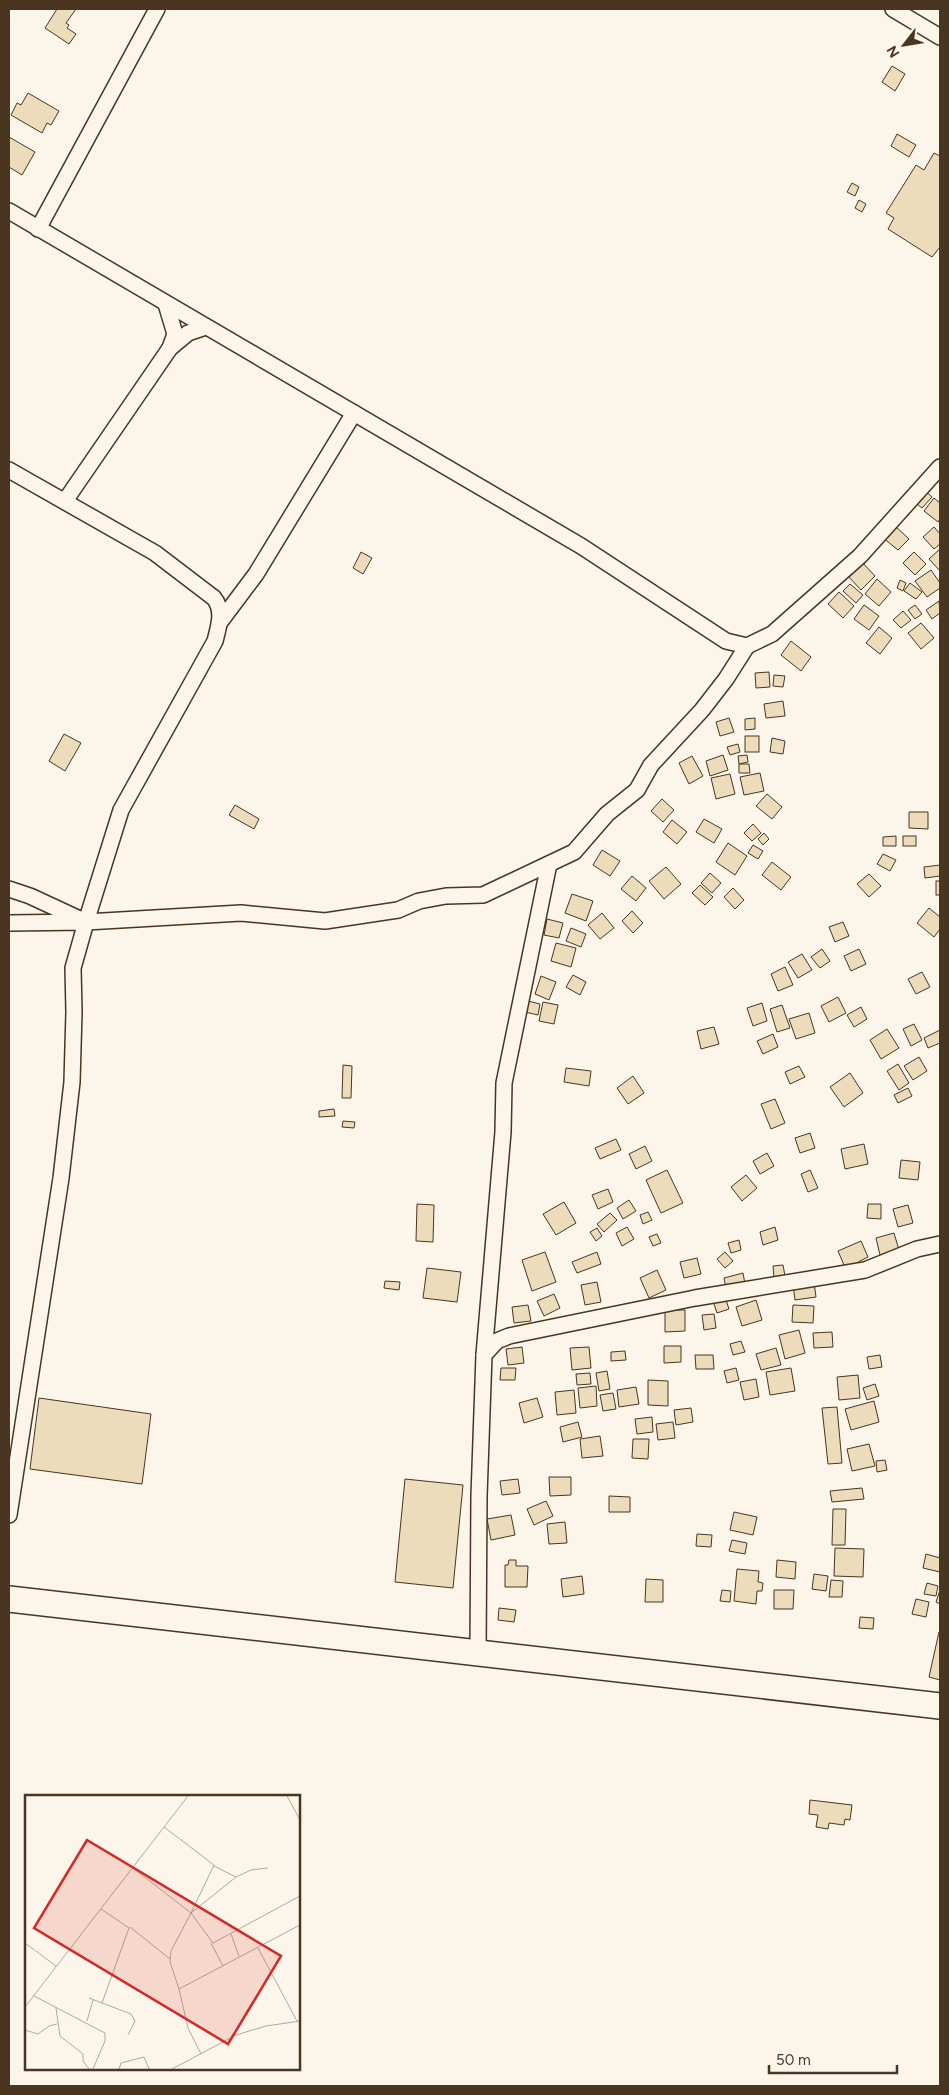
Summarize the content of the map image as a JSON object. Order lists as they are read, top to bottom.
{
  "scale_bar": "50 m",
  "north": "bottom left"
}
